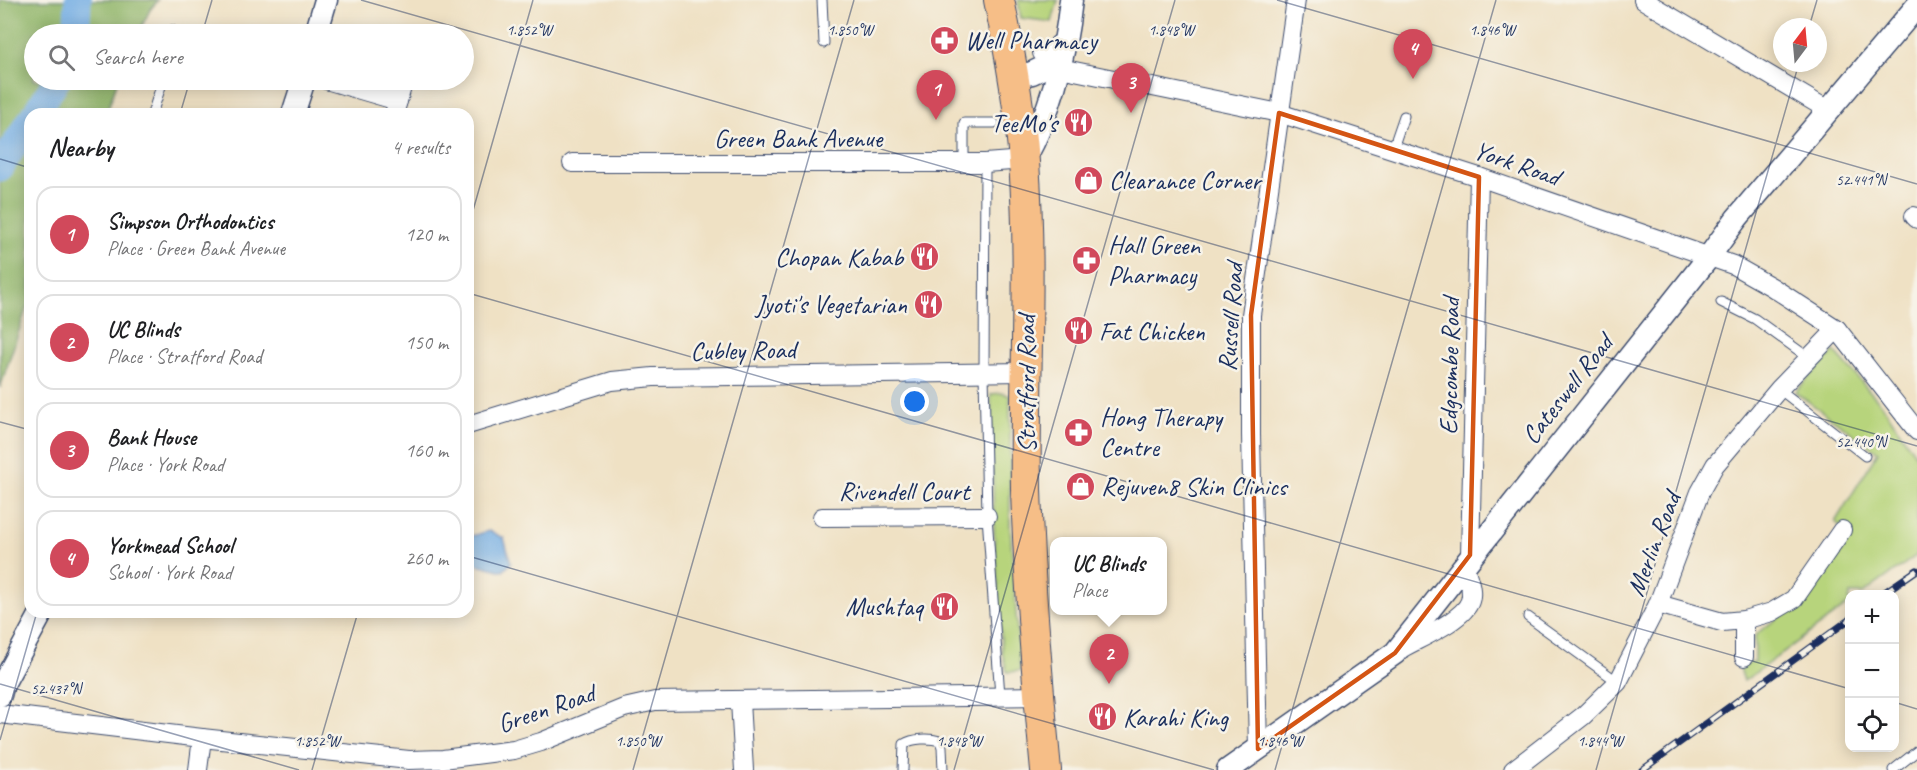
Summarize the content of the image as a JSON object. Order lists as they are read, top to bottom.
{
  "streets": {
    "highway": ["Stratford Road"],
    "street": [
      "Green Bank Avenue",
      "York Road",
      "Russell Road",
      "Cubley Road",
      "Edgcombe Road",
      "Cateswell Road",
      "Rivendell Court",
      "Merlin Road",
      "Green Road"
    ]
  },
  "crossings": [
    ["Green Bank Avenue", "Stratford Road"],
    ["York Road", "Russell Road"],
    ["York Road", "Edgcombe Road"],
    ["York Road", "Cateswell Road"],
    ["York Road", "Merlin Road"],
    ["Russell Road", "Cateswell Road"],
    ["Cubley Road", "Stratford Road"],
    ["Edgcombe Road", "Cateswell Road"],
    ["Stratford Road", "Green Road"]
  ],
  "places": {
    "pharmacy": ["Well Pharmacy", "Hall Green Pharmacy", "Hong Therapy Centre"],
    "restaurant": [
      "TeeMo's",
      "Chopan Kabab",
      "Jyoti's Vegetarian",
      "Fat Chicken",
      "Mushtaq",
      "Karahi King"
    ],
    "shop": ["Clearance Corner", "Rejuven8 Skin Clinics"]
  },
  "north": "top",
  "page": {
    "search": "Search here",
    "pins": [
      "4",
      "3",
      "1",
      "2"
    ],
    "heading": ["Nearby", "4 results"],
    "list": [
      {
        "mark": "1",
        "name": "Simpson Orthodontics",
        "note": "Place · Green Bank Avenue",
        "value": "120 m"
      },
      {
        "mark": "2",
        "name": "UC Blinds",
        "note": "Place · Stratford Road",
        "value": "150 m"
      },
      {
        "mark": "3",
        "name": "Bank House",
        "note": "Place · York Road",
        "value": "160 m"
      },
      {
        "mark": "4",
        "name": "Yorkmead School",
        "note": "School · York Road",
        "value": "260 m"
      }
    ],
    "popup": ["UC Blinds", "Place"],
    "map_buttons": ["+", "−"]
  },
  "coordinates": [
    "1.852°W",
    "1.850°W",
    "1.848°W",
    "1.846°W",
    "52.441°N",
    "52.440°N",
    "52.437°N",
    "1.844°W"
  ]
}
